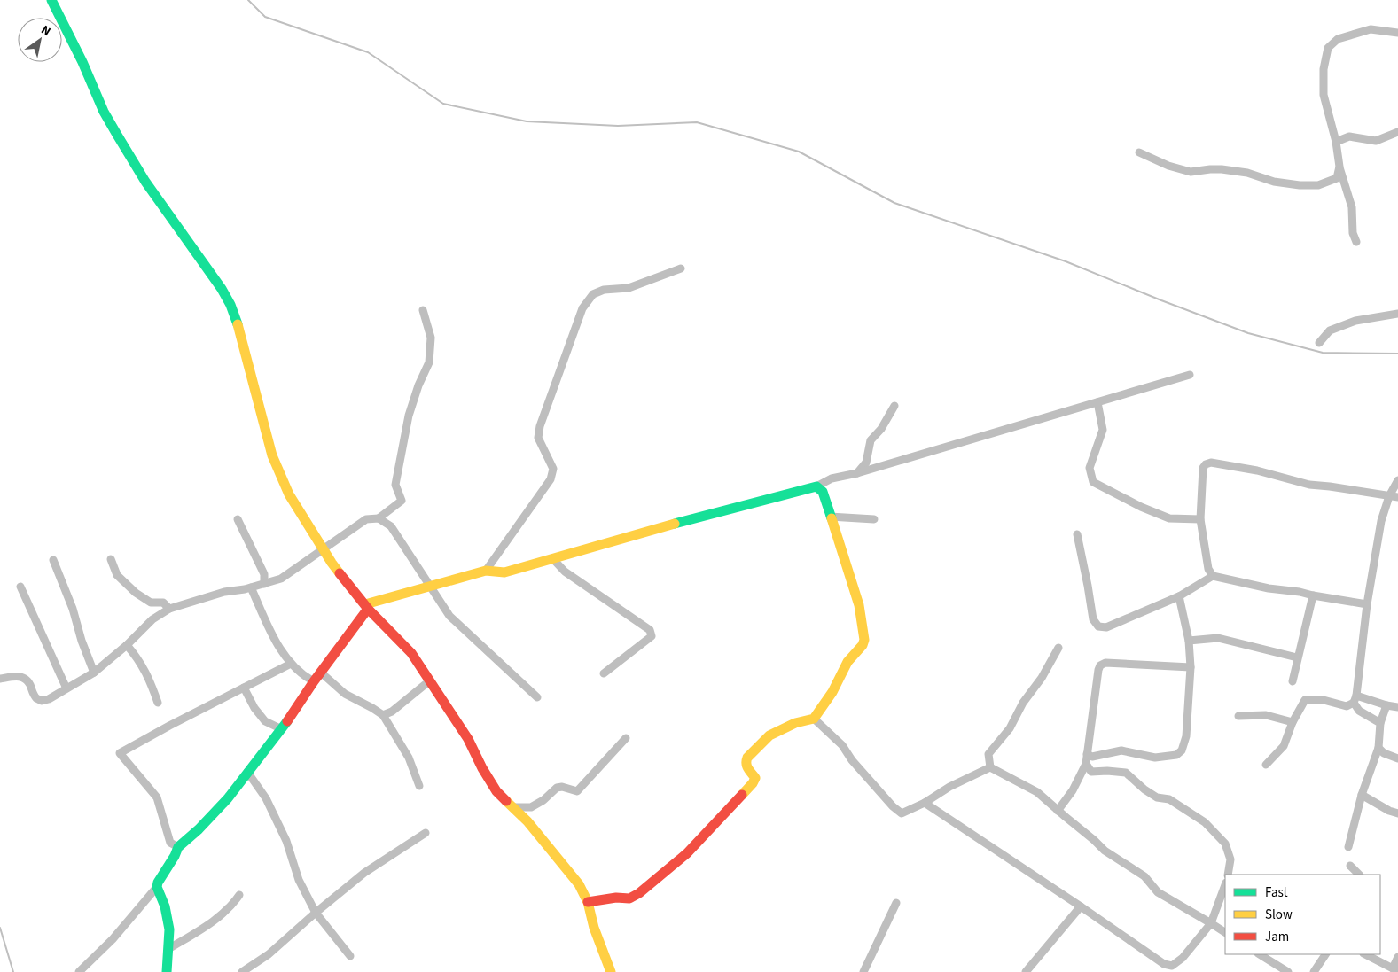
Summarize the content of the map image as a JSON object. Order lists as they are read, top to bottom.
{
  "legend": ["Fast", "Slow", "Jam"],
  "north": "top right"
}
